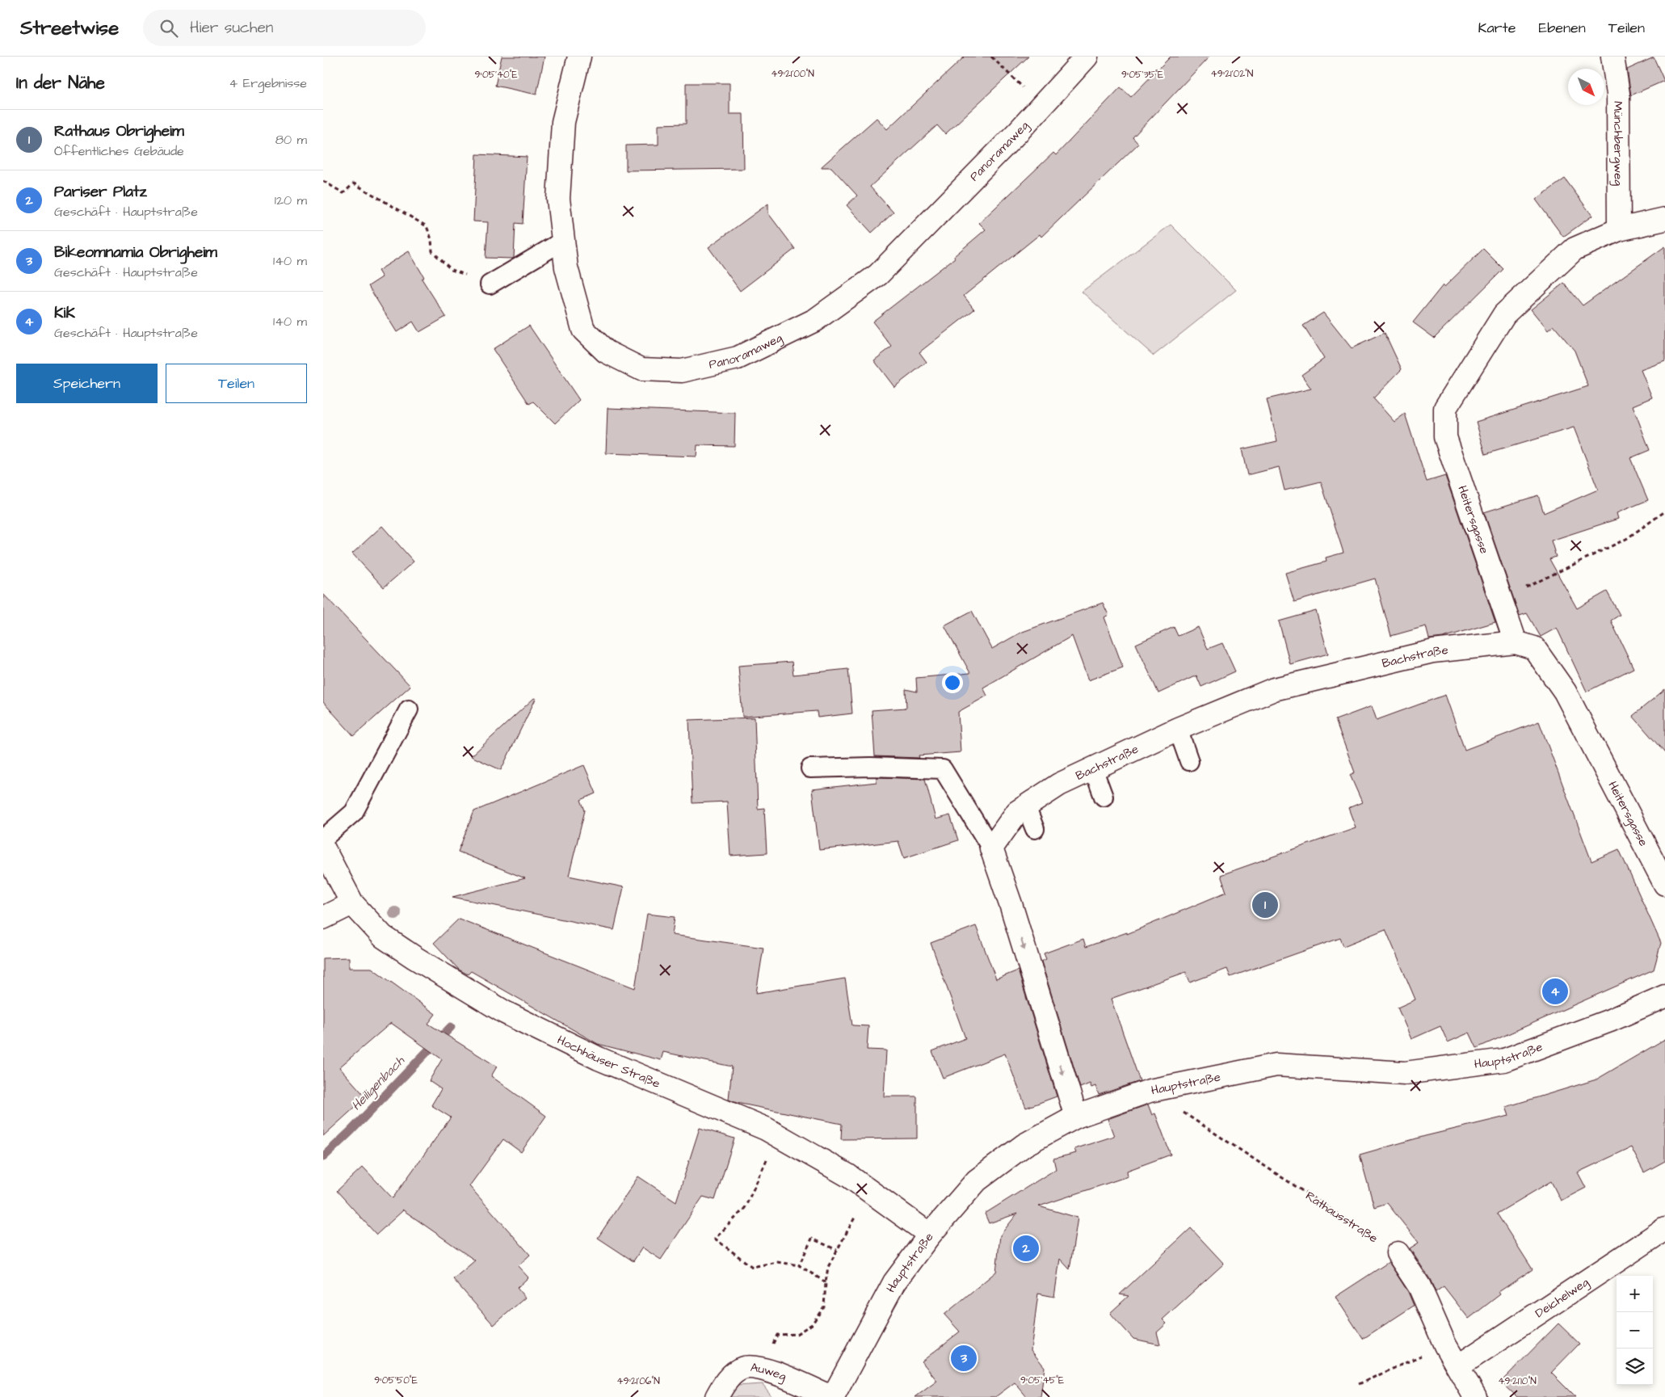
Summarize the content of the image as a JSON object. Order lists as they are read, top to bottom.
{
  "streets": {
    "street": [
      "Münchbergweg",
      "Panoramaweg",
      "Heitersgasse",
      "Bachstraße",
      "Hauptstraße",
      "Hochhäuser Straße",
      "Deichelweg",
      "Auweg"
    ],
    "path": ["Rathausstraße"]
  },
  "crossings": [
    ["Münchbergweg", "Heitersgasse"],
    ["Heitersgasse", "Bachstraße"],
    ["Hauptstraße", "Hochhäuser Straße"],
    ["Hauptstraße", "Rathausstraße"],
    ["Hauptstraße", "Auweg"]
  ],
  "water": ["Heiligenbach"],
  "north": "bottom right",
  "page": {
    "header": "Streetwise",
    "search": "Hier suchen",
    "nav": ["Karte", "Ebenen", "Teilen"],
    "heading": ["In der Nähe", "4 Ergebnisse"],
    "list": [
      {
        "mark": "1",
        "name": "Rathaus Obrigheim",
        "note": "Öffentliches Gebäude",
        "value": "80 m"
      },
      {
        "mark": "2",
        "name": "Pariser Platz",
        "note": "Geschäft · Hauptstraße",
        "value": "120 m"
      },
      {
        "mark": "3",
        "name": "Bikeomnamia Obrigheim",
        "note": "Geschäft · Hauptstraße",
        "value": "140 m"
      },
      {
        "mark": "4",
        "name": "KiK",
        "note": "Geschäft · Hauptstraße",
        "value": "140 m"
      }
    ],
    "buttons": ["Speichern", "Teilen"],
    "pins": [
      "1",
      "4",
      "2",
      "3"
    ],
    "map_buttons": ["+", "−"]
  },
  "coordinates": [
    "49°21'00\"N",
    "49°21'02\"N",
    "9°05'40\"E",
    "9°05'35\"E",
    "9°05'50\"E",
    "9°05'45\"E",
    "49°21'06\"N",
    "49°21'10\"N"
  ]
}
